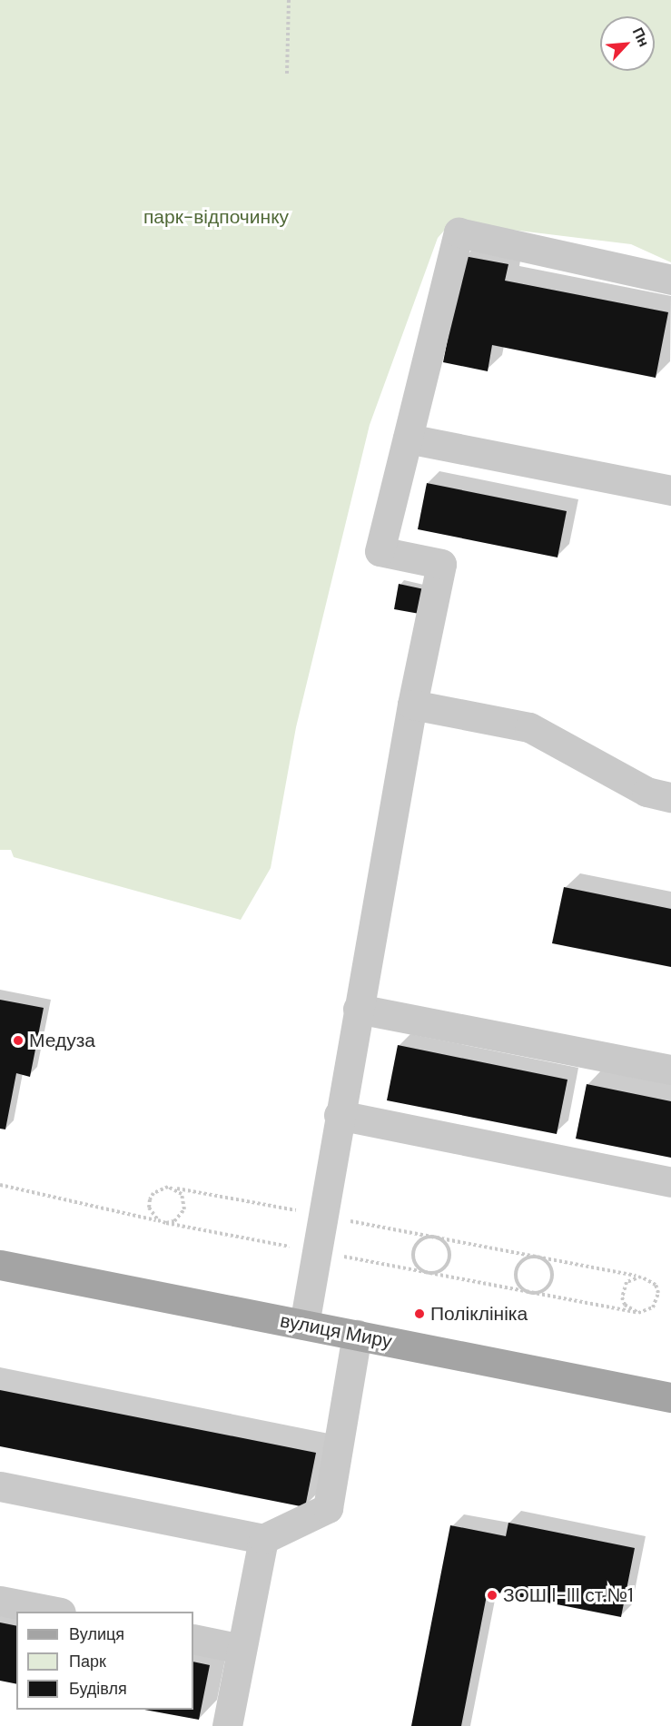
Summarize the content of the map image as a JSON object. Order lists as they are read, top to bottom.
{
  "streets": {
    "main road": ["вулиця Миру"]
  },
  "parks": ["парк-відпочинку"],
  "places": ["Медуза", "Поліклініка", "ЗОШ I-III ст.№1"],
  "legend": ["Вулиця", "Парк", "Будівля"],
  "north": "top right"
}
